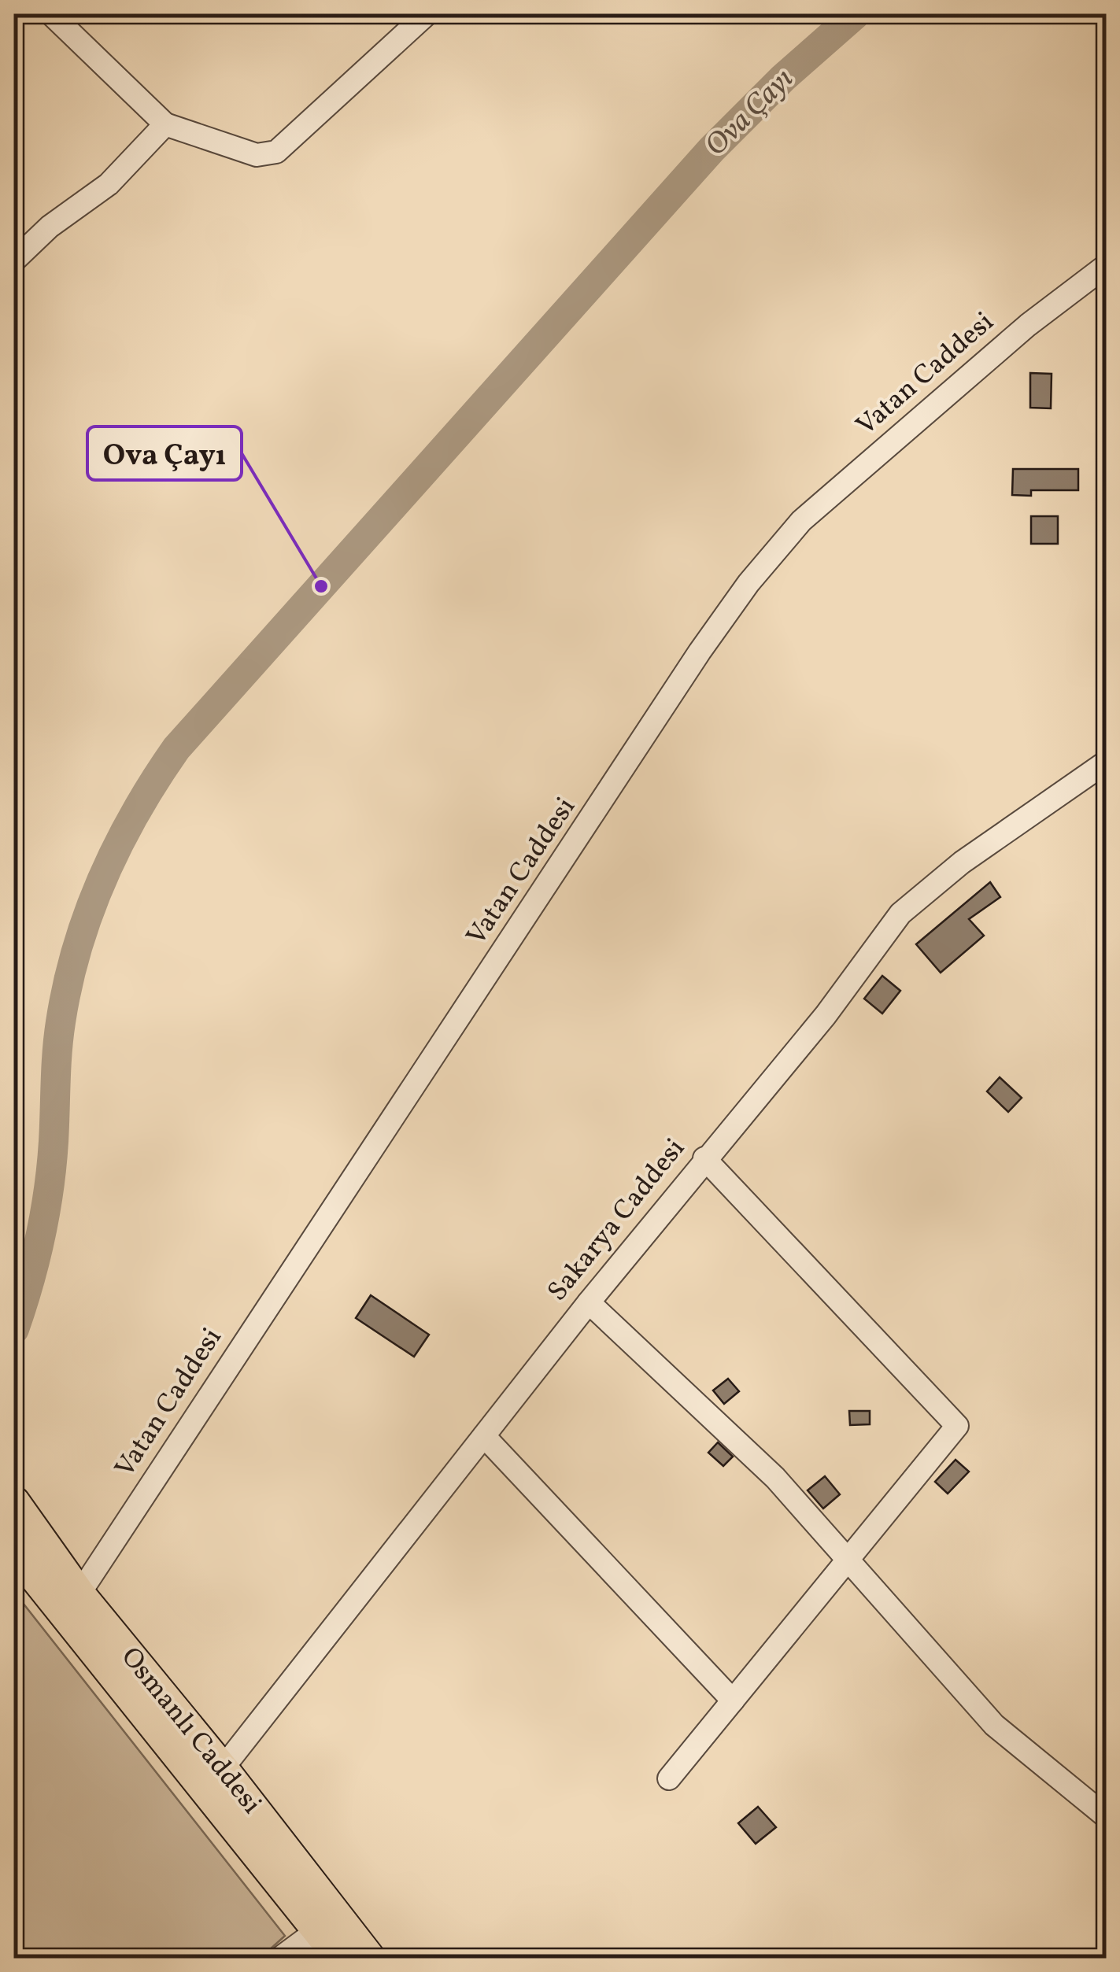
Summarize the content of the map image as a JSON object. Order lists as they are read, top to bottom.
{
  "streets": {
    "main road": ["Osmanlı Caddesi"],
    "street": ["Vatan Caddesi", "Sakarya Caddesi"]
  },
  "crossings": [
    ["Vatan Caddesi", "Osmanlı Caddesi"],
    ["Sakarya Caddesi", "Osmanlı Caddesi"]
  ],
  "water": ["Ova Çayı"],
  "places": ["Ova Çayı"]
}
